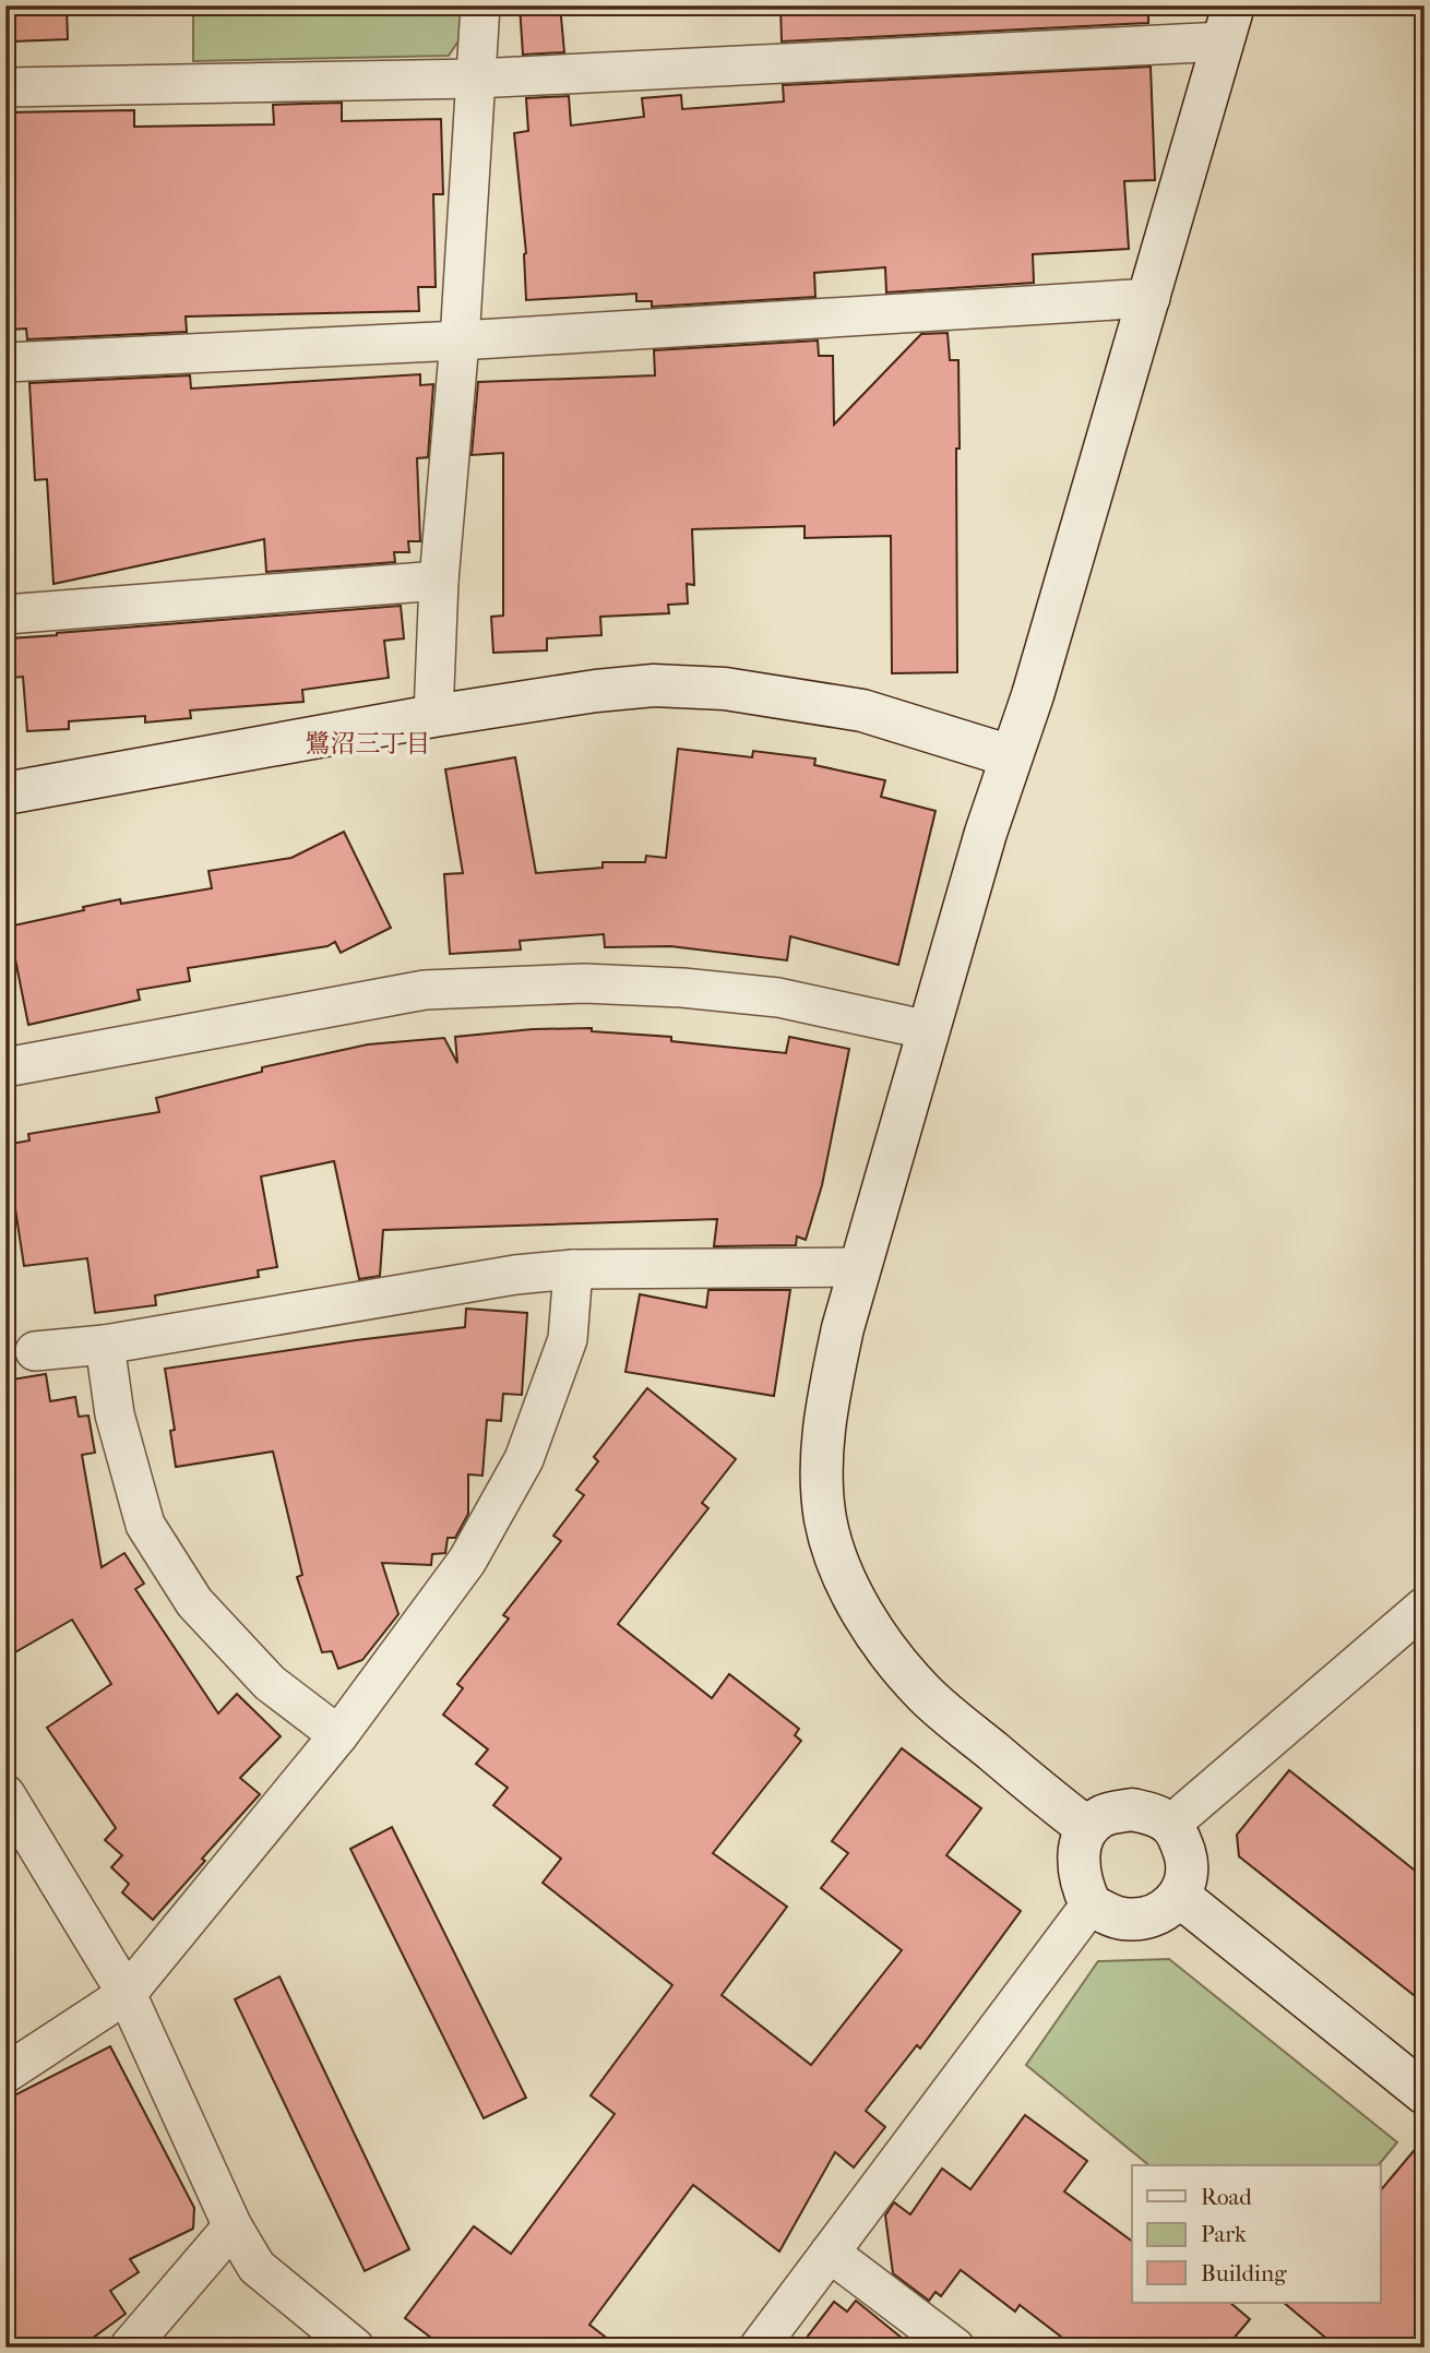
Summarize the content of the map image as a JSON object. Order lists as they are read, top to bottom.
{
  "districts": ["鷺沼三丁目"],
  "legend": ["Road", "Park", "Building"]
}
